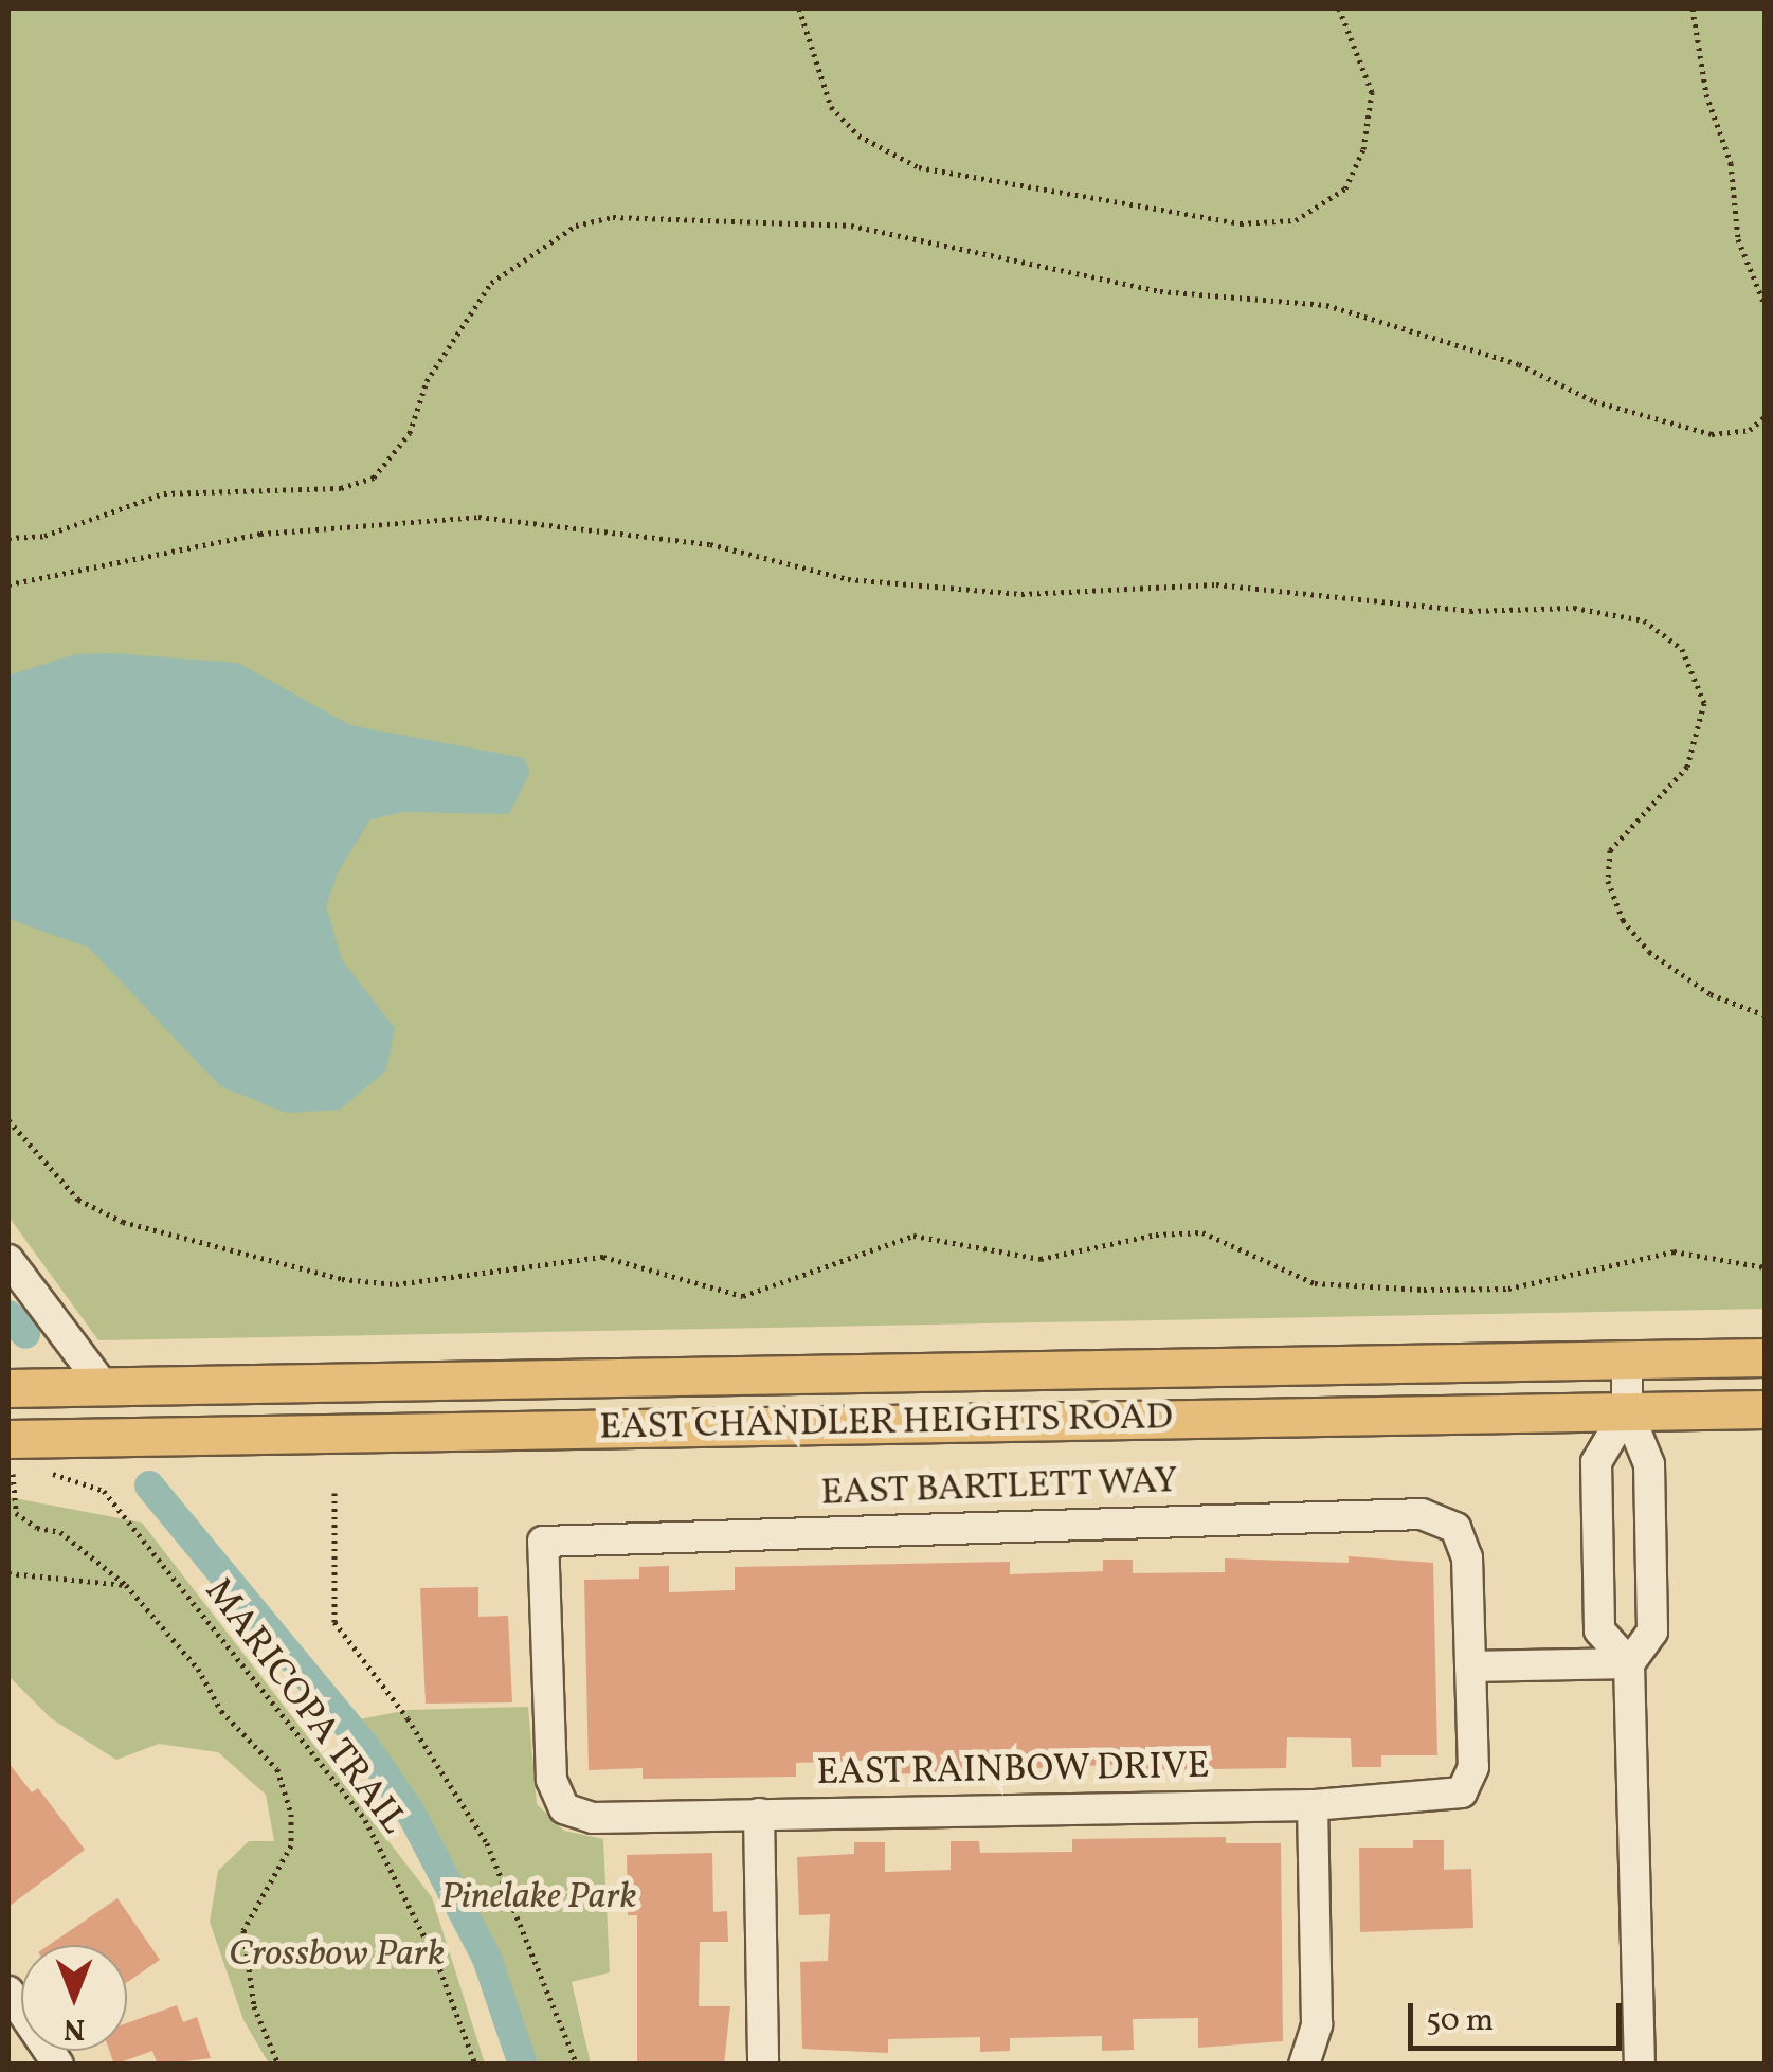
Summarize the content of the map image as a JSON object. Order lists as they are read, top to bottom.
{
  "streets": {
    "main road": ["EAST CHANDLER HEIGHTS ROAD"],
    "street": ["EAST BARTLETT WAY", "EAST RAINBOW DRIVE"],
    "path": ["MARICOPA TRAIL"]
  },
  "crossings": [
    ["EAST BARTLETT WAY", "EAST RAINBOW DRIVE"]
  ],
  "parks": ["Pinelake Park", "Crossbow Park"],
  "scale_bar": "50 m",
  "north": "bottom"
}
